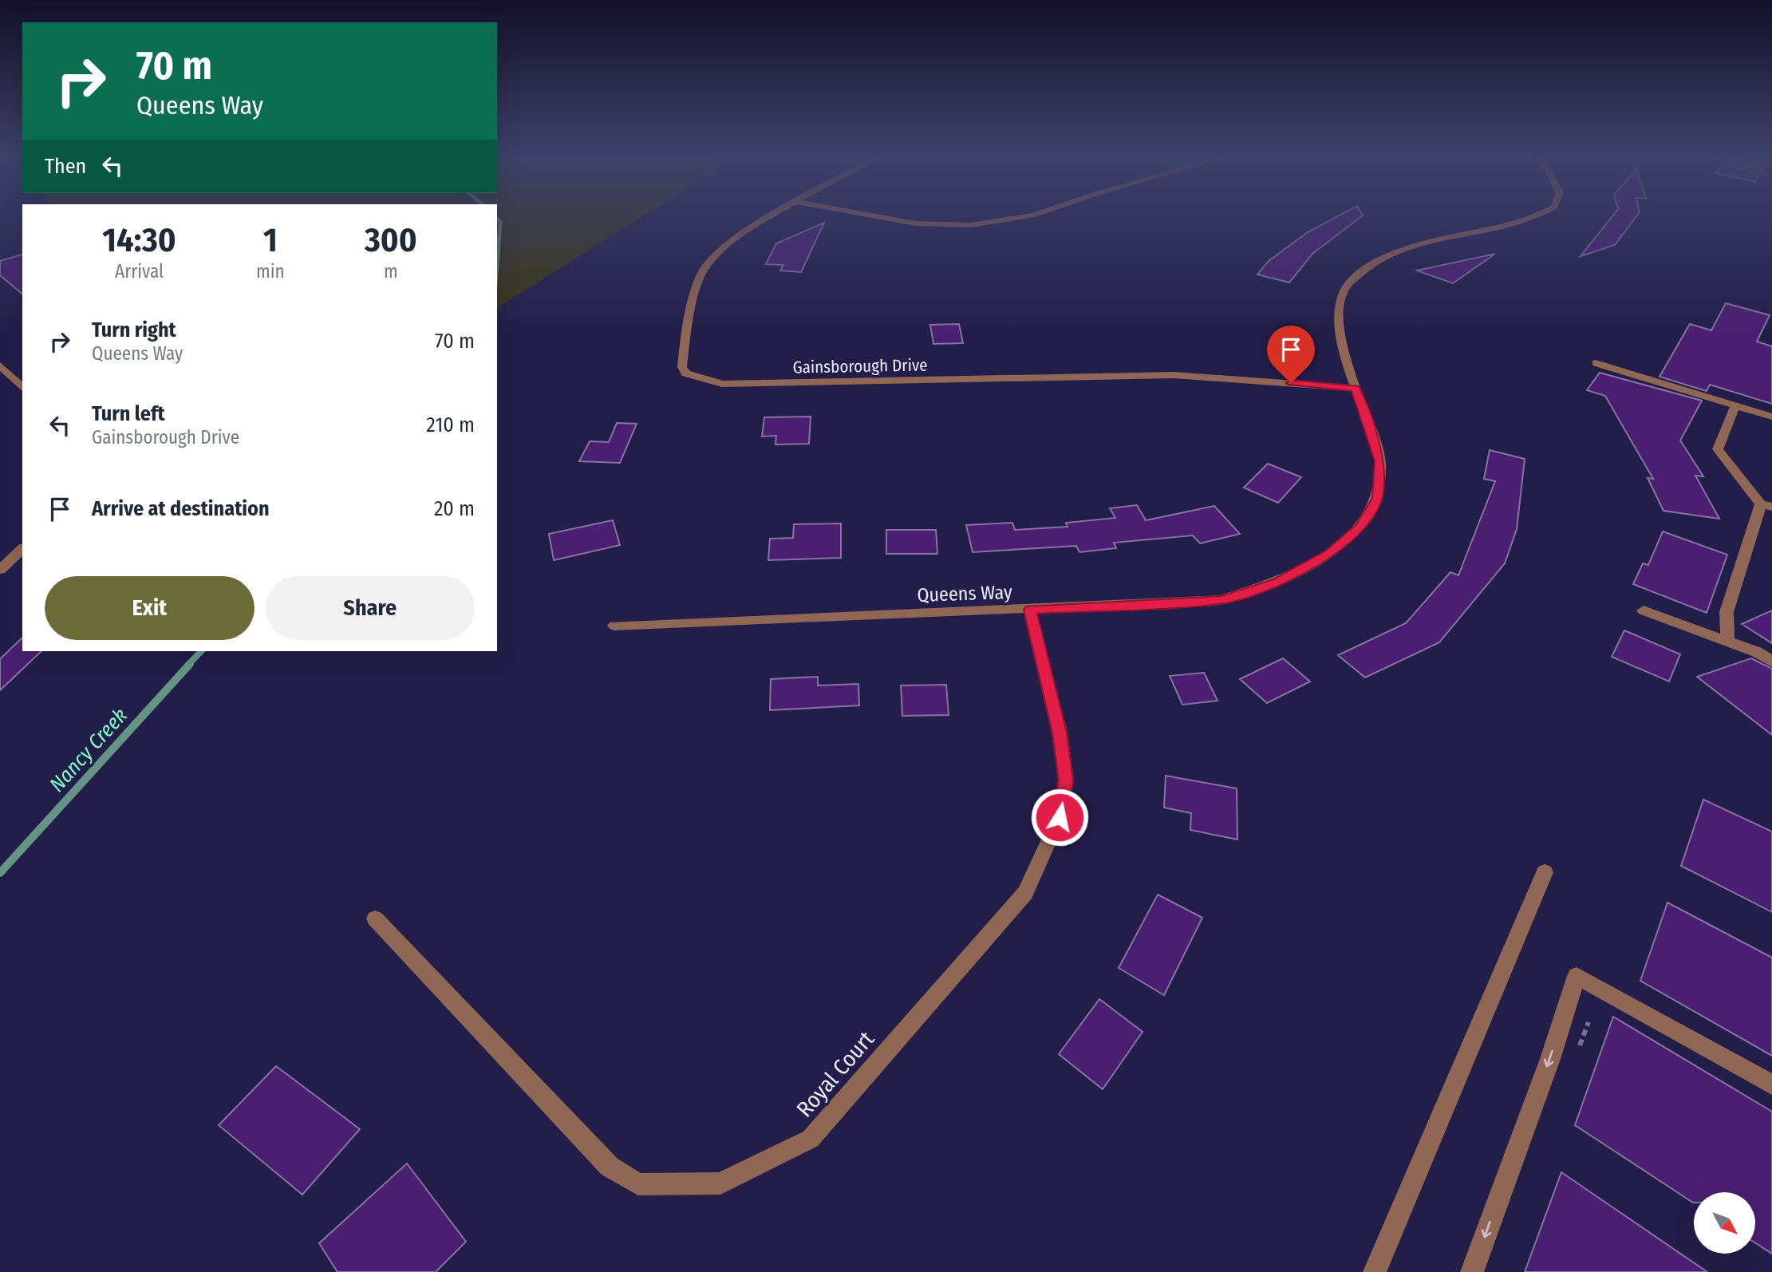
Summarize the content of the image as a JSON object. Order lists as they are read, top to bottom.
{
  "streets": {
    "street": ["Gainsborough Drive", "Queens Way", "Royal Court"]
  },
  "crossings": [
    ["Gainsborough Drive", "Queens Way"],
    ["Queens Way", "Royal Court"]
  ],
  "water": ["Nancy Creek"],
  "north": "bottom right",
  "page": {
    "turn": ["70 m", "Queens Way"],
    "then": "Then",
    "eta": [
      "14:30",
      "Arrival",
      "1",
      "min",
      "300",
      "m"
    ],
    "list": [
      {
        "name": "Turn right",
        "note": "Queens Way",
        "value": "70 m"
      },
      {
        "name": "Turn left",
        "note": "Gainsborough Drive",
        "value": "210 m"
      },
      {
        "name": "Arrive at destination",
        "value": "20 m"
      }
    ],
    "buttons": ["Exit", "Share"]
  }
}
